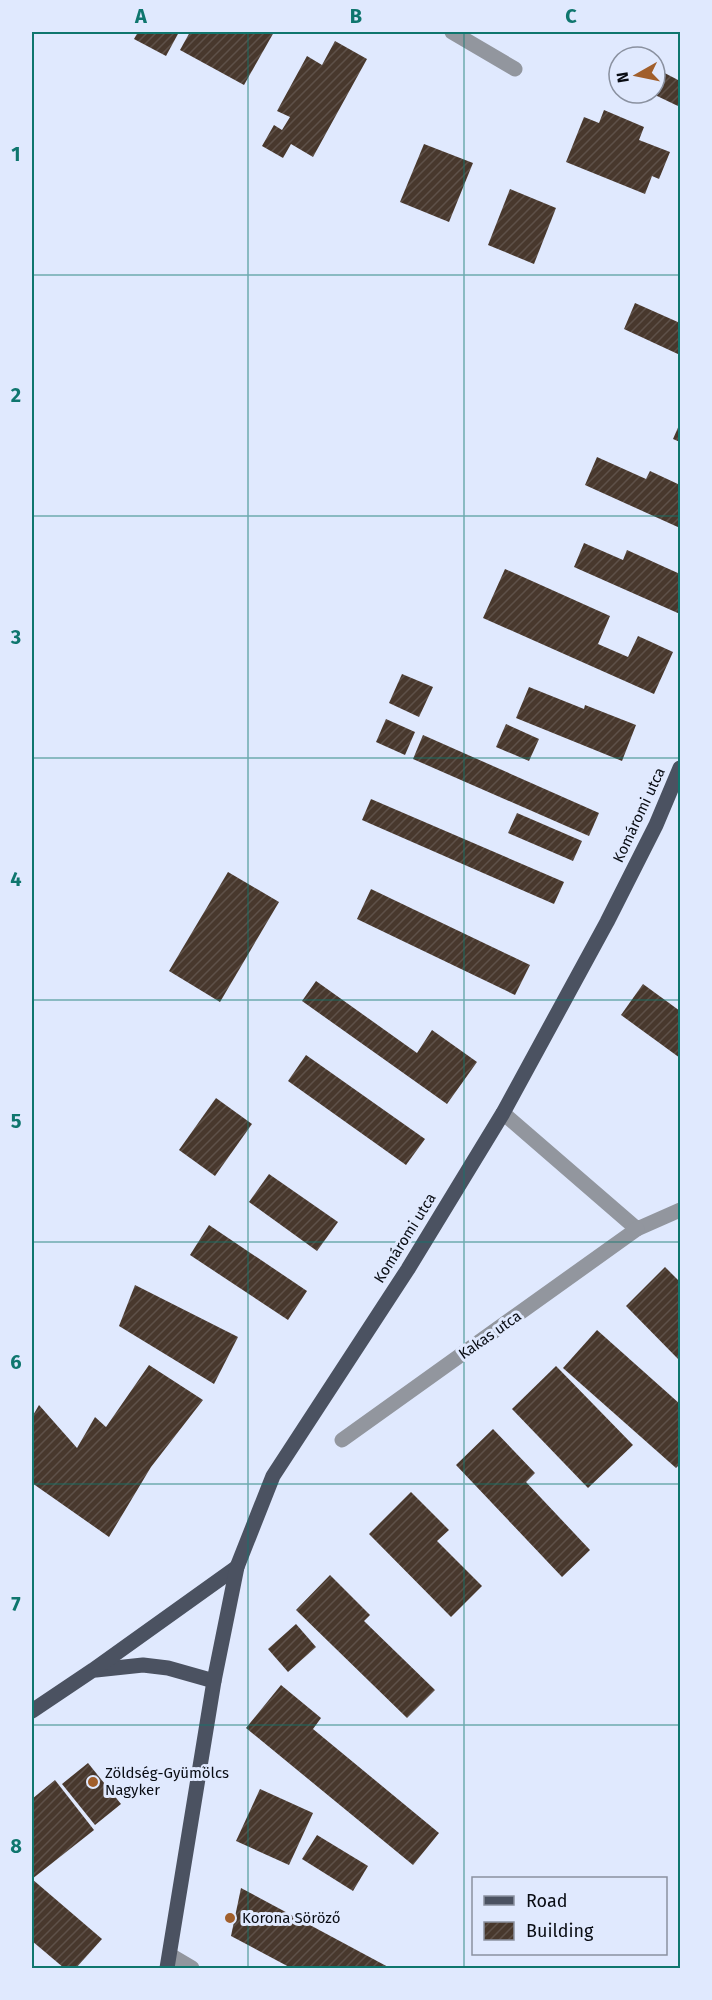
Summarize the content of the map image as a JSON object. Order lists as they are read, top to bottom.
{
  "streets": {
    "main road": ["Komáromi utca"],
    "street": ["Kakas utca"]
  },
  "places": ["Zöldség-Gyümölcs Nagyker", "Korona Söröző"],
  "legend": ["Road", "Building"],
  "north": "left",
  "grid": {
    "columns": ["A", "B", "C"],
    "rows": [
      "1",
      "2",
      "3",
      "4",
      "5",
      "6",
      "7",
      "8"
    ]
  }
}
